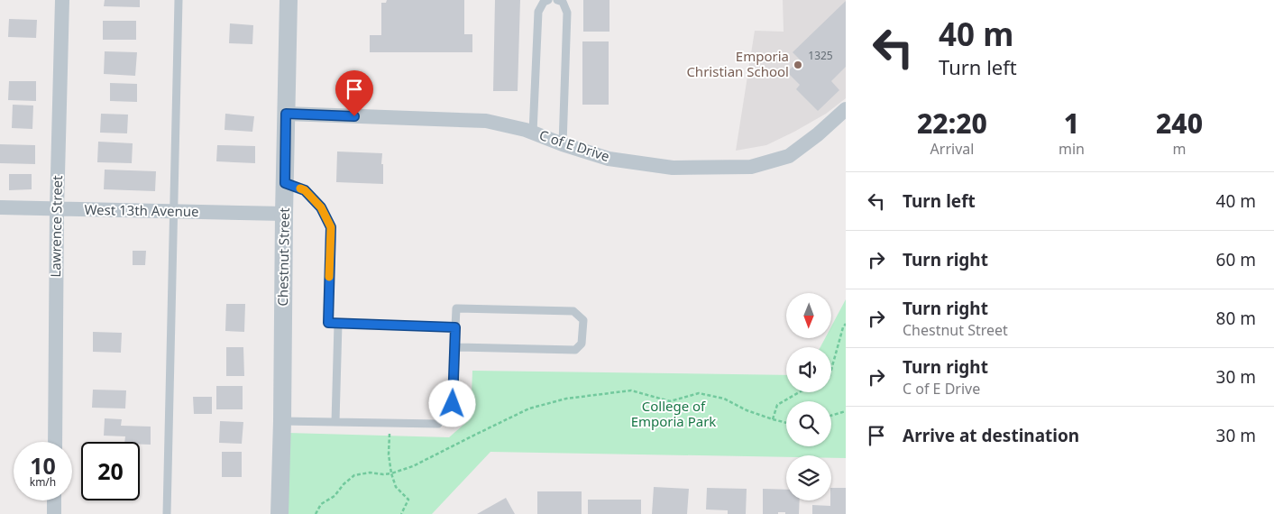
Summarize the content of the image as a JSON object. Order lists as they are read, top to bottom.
{
  "streets": {
    "street": [
      "C of E Drive",
      "West 13th Avenue",
      "Lawrence Street",
      "Chestnut Street"
    ]
  },
  "crossings": [
    ["C of E Drive", "Chestnut Street"],
    ["West 13th Avenue", "Lawrence Street"],
    ["West 13th Avenue", "Chestnut Street"]
  ],
  "parks": ["College of Emporia Park"],
  "places": ["Emporia Christian School"],
  "house_numbers": ["1325"],
  "north": "bottom",
  "page": {
    "turn": ["40 m", "Turn left"],
    "eta": [
      "22:20",
      "Arrival",
      "1",
      "min",
      "240",
      "m"
    ],
    "list": [
      {
        "name": "Turn left",
        "value": "40 m"
      },
      {
        "name": "Turn right",
        "value": "60 m"
      },
      {
        "name": "Turn right",
        "note": "Chestnut Street",
        "value": "80 m"
      },
      {
        "name": "Turn right",
        "note": "C of E Drive",
        "value": "30 m"
      },
      {
        "name": "Arrive at destination",
        "value": "30 m"
      }
    ],
    "speed": "10 km/h",
    "limit": "20"
  }
}
